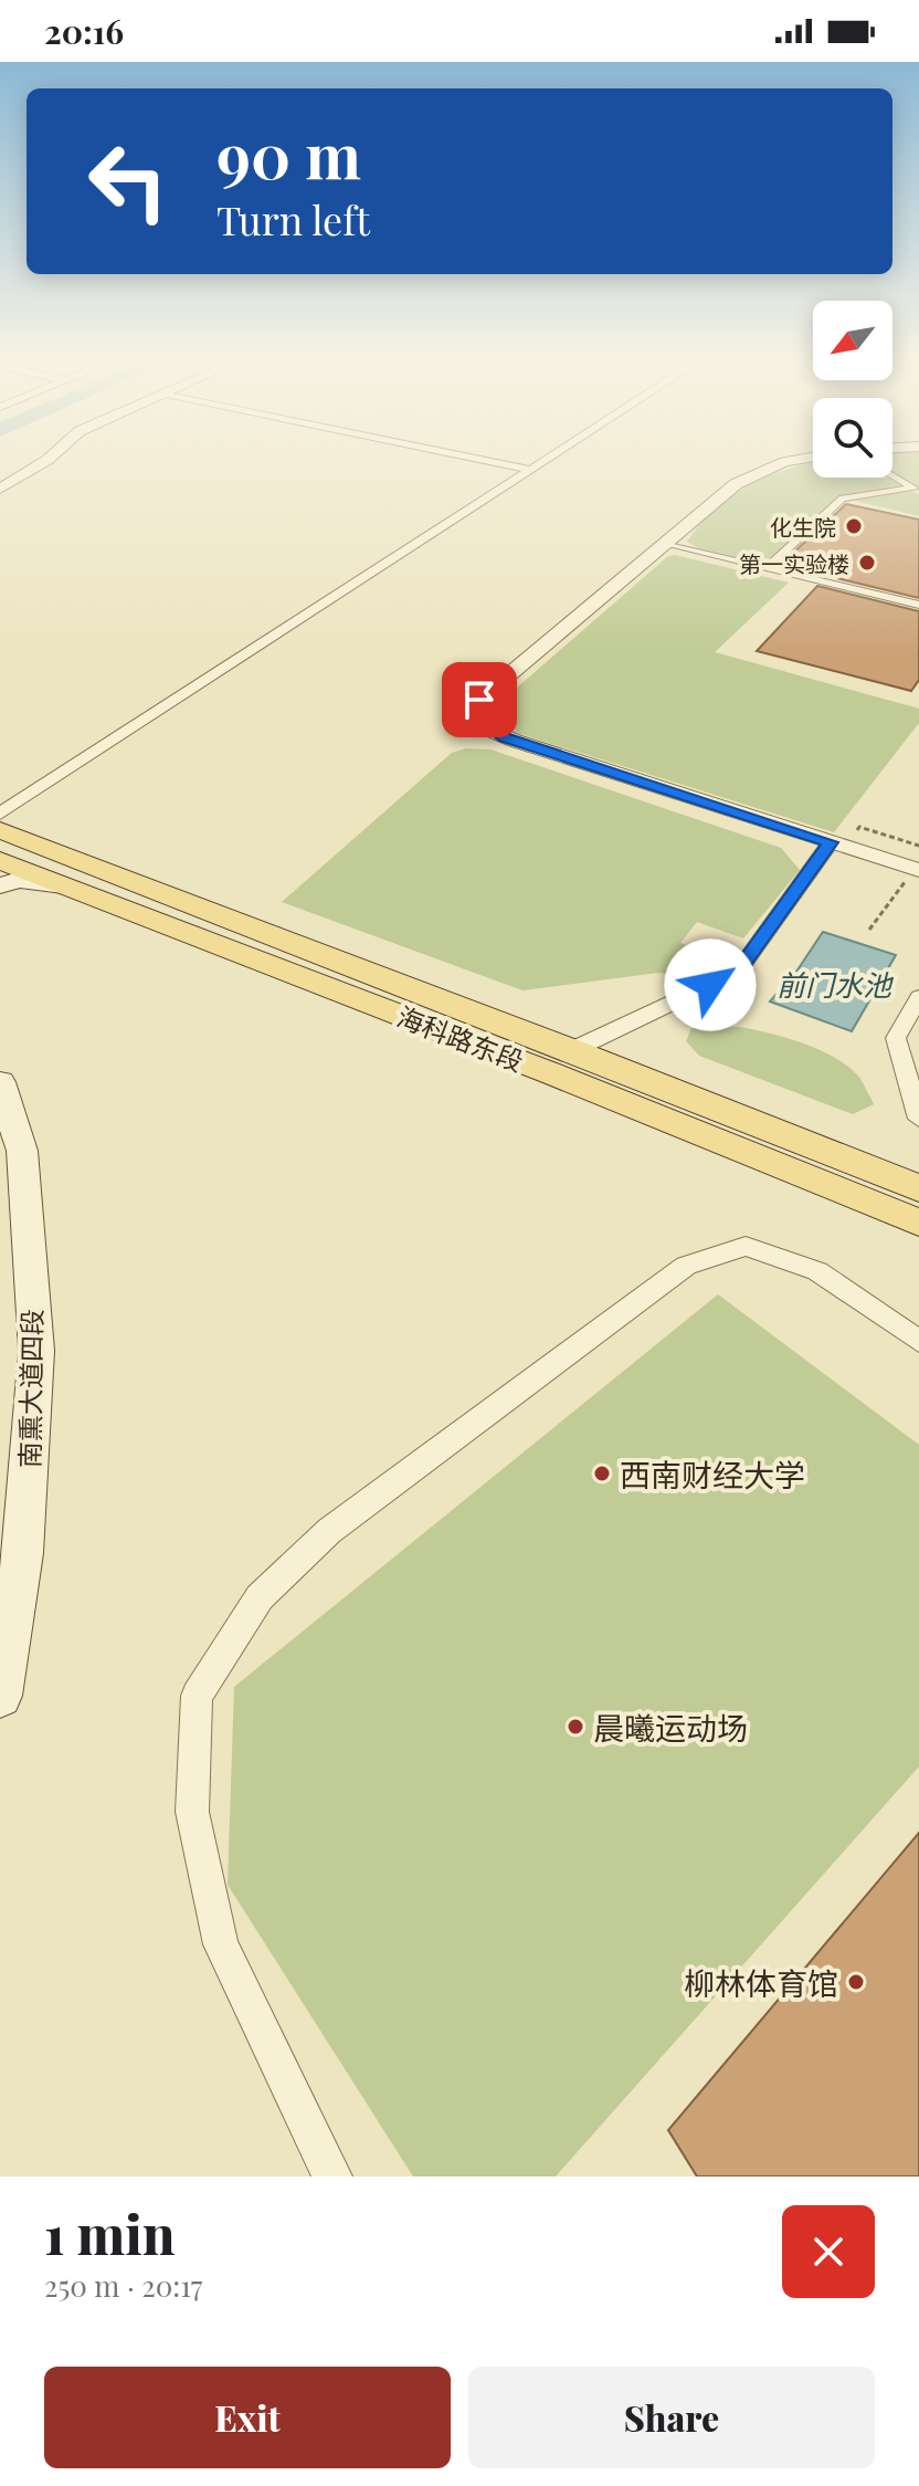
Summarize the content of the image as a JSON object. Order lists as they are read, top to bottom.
{
  "streets": {
    "main road": ["海科路东段", "南熏大道四段"]
  },
  "water": ["前门水池"],
  "places": [
    "化生院",
    "第一实验楼",
    "西南财经大学",
    "晨曦运动场",
    "柳林体育馆"
  ],
  "north": "bottom left",
  "page": {
    "status": "20:16",
    "turn": ["90 m", "Turn left"],
    "heading": ["1 min", "250 m · 20:17"],
    "buttons": ["Exit", "Share"]
  }
}
